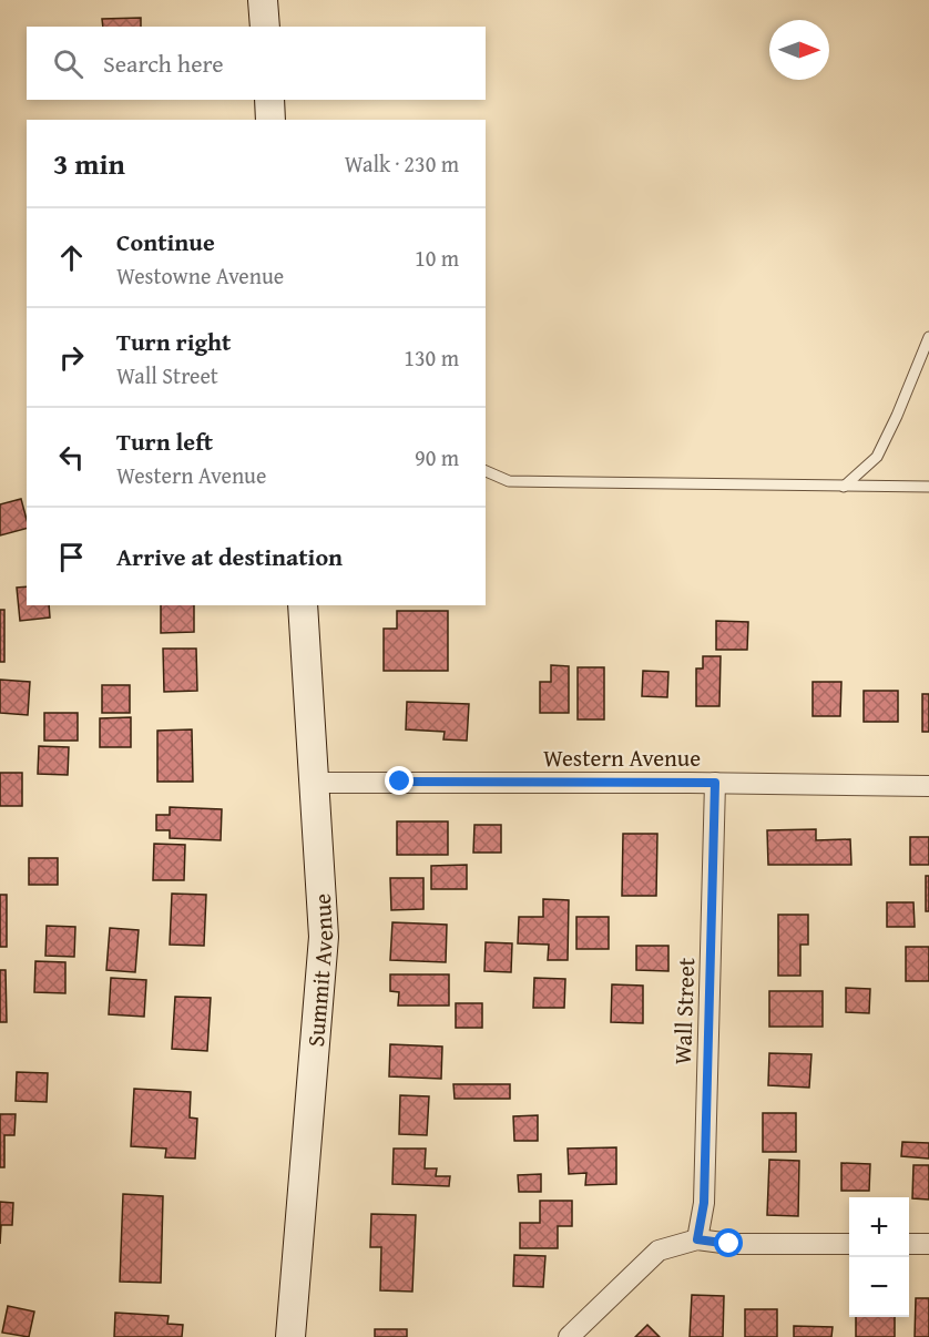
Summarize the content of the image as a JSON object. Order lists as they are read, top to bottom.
{
  "streets": {
    "main road": ["Summit Avenue"],
    "street": ["Western Avenue", "Wall Street"]
  },
  "crossings": [
    ["Western Avenue", "Summit Avenue"],
    ["Western Avenue", "Wall Street"]
  ],
  "north": "right",
  "page": {
    "search": "Search here",
    "heading": ["3 min", "Walk · 230 m"],
    "list": [
      ["Continue", "Westowne Avenue", "10 m"],
      ["Turn right", "Wall Street", "130 m"],
      ["Turn left", "Western Avenue", "90 m"],
      "Arrive at destination"
    ],
    "map_buttons": ["+", "−"]
  }
}
